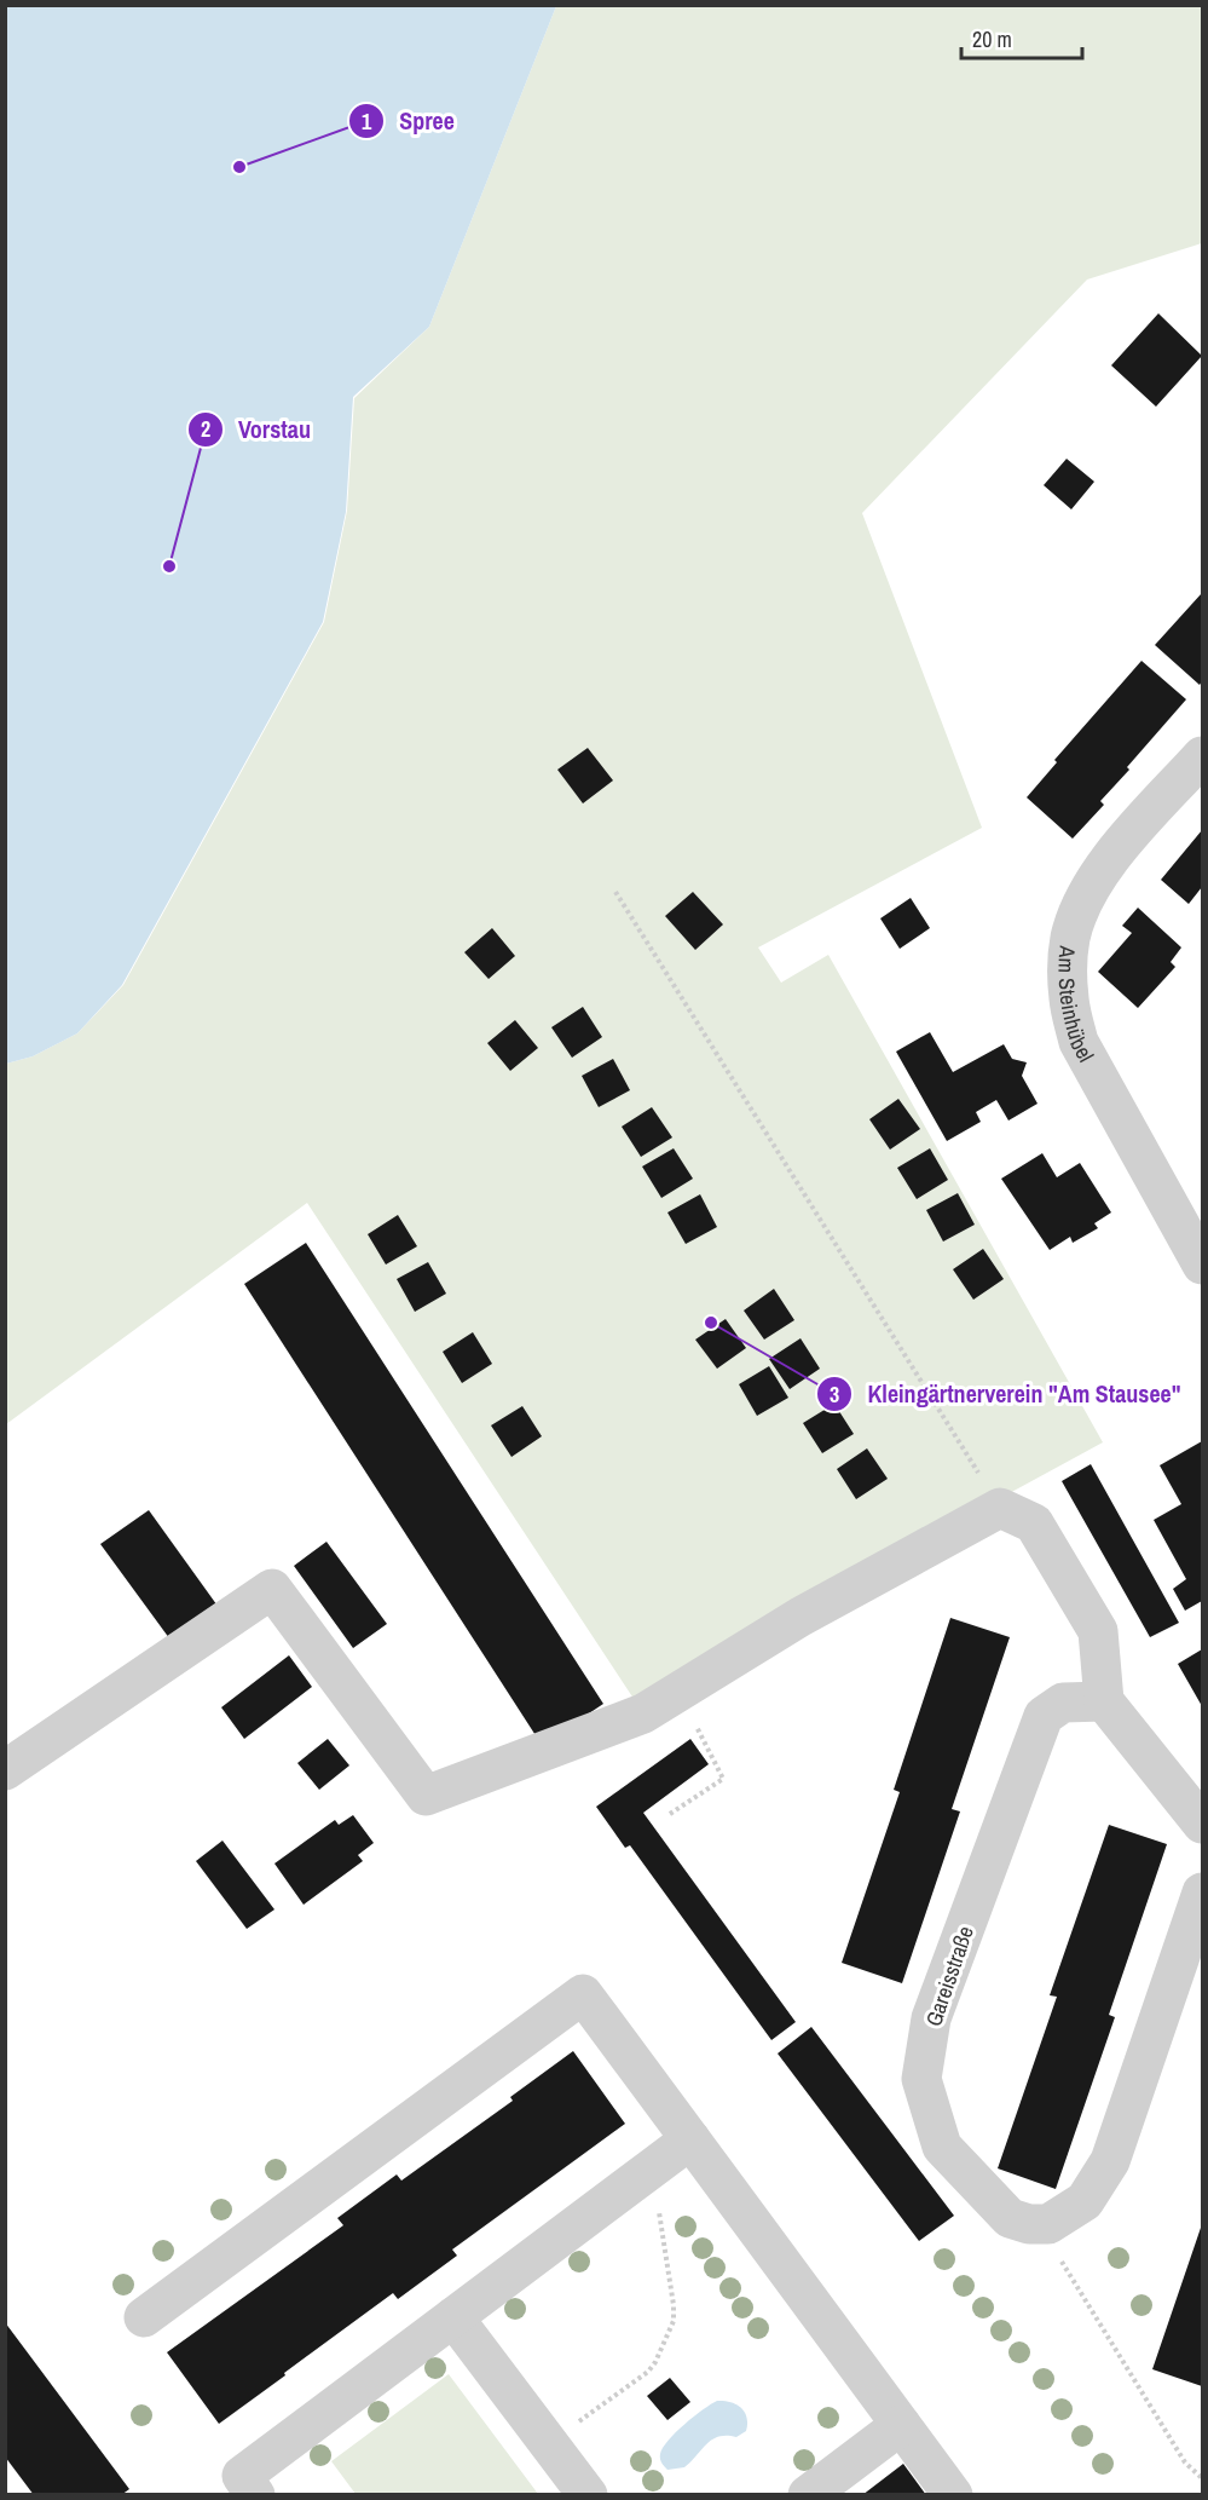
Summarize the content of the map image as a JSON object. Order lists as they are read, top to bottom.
{
  "streets": {
    "street": ["Am Steinhübel", "Gareisstraße"]
  },
  "places": ["Spree", "Vorstau", "Kleingärtnerverein \"Am Stausee\""],
  "scale_bar": "20 m"
}
